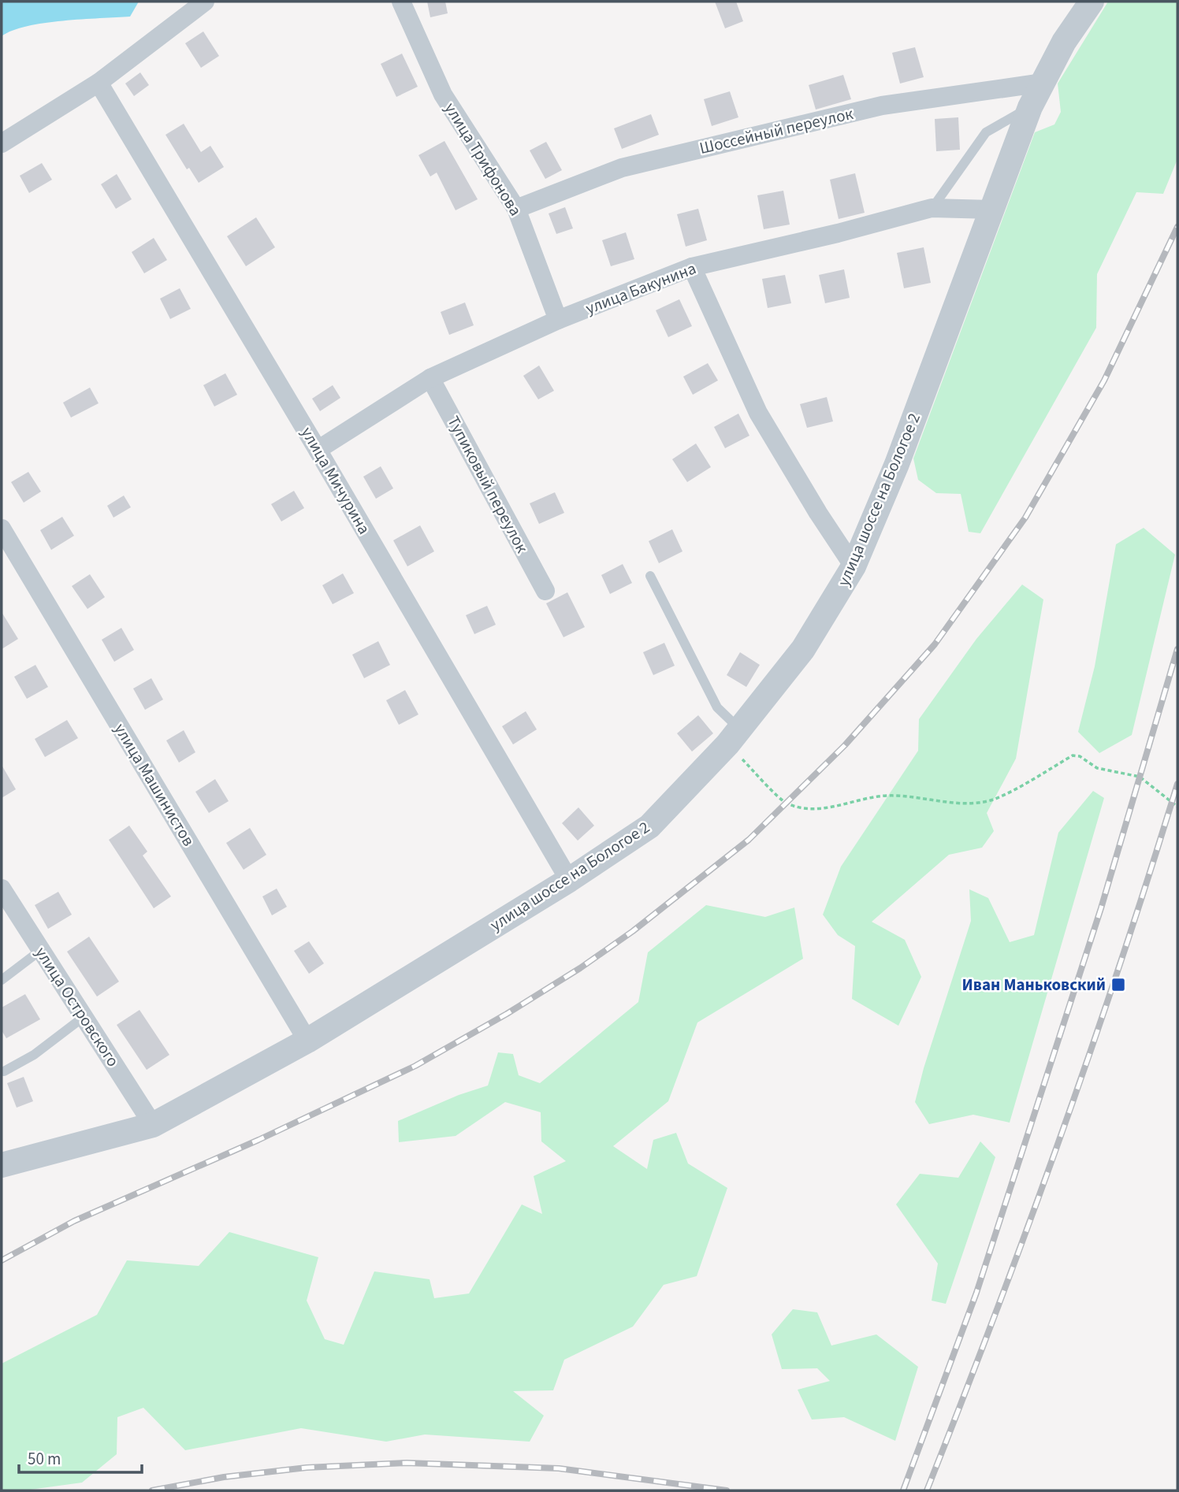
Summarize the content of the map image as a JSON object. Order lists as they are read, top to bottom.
{
  "streets": {
    "street": [
      "Шоссейный переулок",
      "улица Трифонова",
      "улица Бакунина",
      "улица Мичурина",
      "Тупиковый переулок",
      "улица шоссе на Бологое 2",
      "улица Машинистов",
      "улица Островского"
    ]
  },
  "crossings": [
    ["Шоссейный переулок", "улица Трифонова"],
    ["Шоссейный переулок", "улица шоссе на Бологое 2"],
    ["улица Трифонова", "улица Бакунина"],
    ["улица Бакунина", "улица Мичурина"],
    ["улица Бакунина", "Тупиковый переулок"],
    ["улица Бакунина", "улица шоссе на Бологое 2"],
    ["улица Мичурина", "улица шоссе на Бологое 2"],
    ["улица шоссе на Бологое 2", "улица Машинистов"],
    ["улица шоссе на Бологое 2", "улица Островского"]
  ],
  "places": {
    "transit": ["Иван Маньковский"]
  },
  "scale_bar": "50 m"
}
